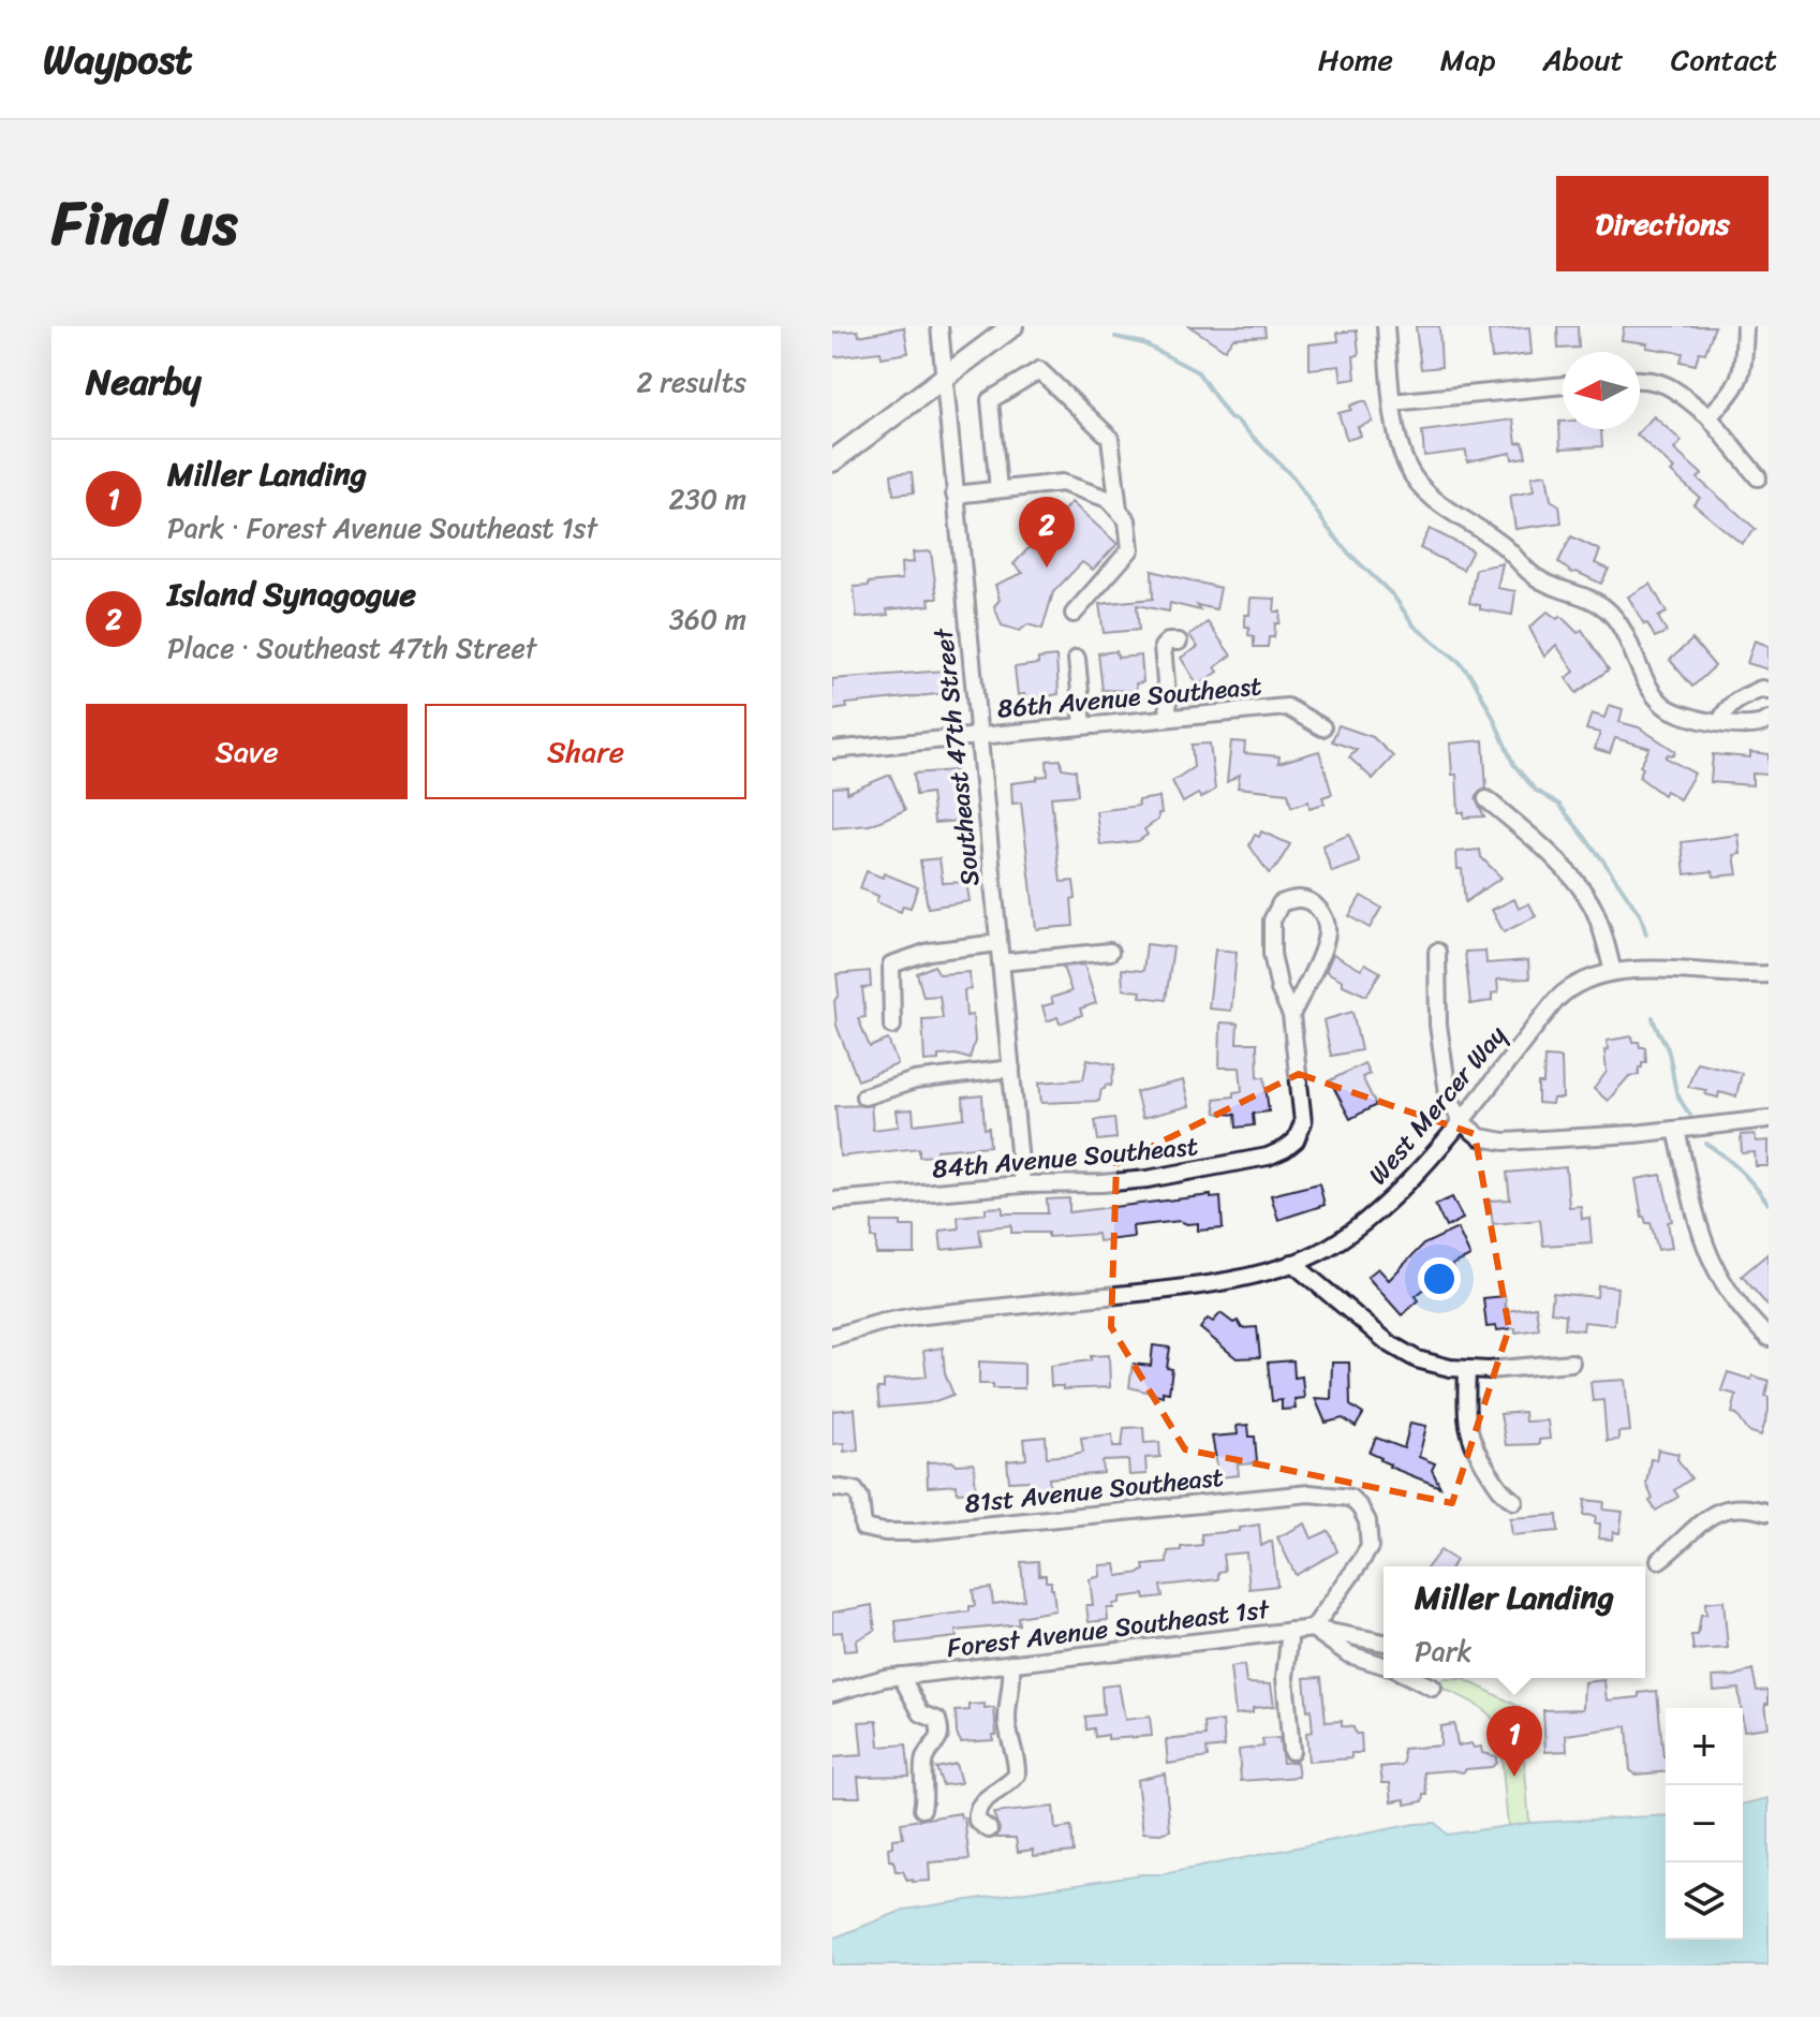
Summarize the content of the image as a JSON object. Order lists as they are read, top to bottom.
{
  "streets": {
    "street": [
      "86th Avenue Southeast",
      "Southeast 47th Street",
      "West Mercer Way",
      "84th Avenue Southeast",
      "81st Avenue Southeast",
      "Forest Avenue Southeast 1st"
    ]
  },
  "crossings": [
    ["86th Avenue Southeast", "Southeast 47th Street"],
    ["Southeast 47th Street", "84th Avenue Southeast"],
    ["81st Avenue Southeast", "Forest Avenue Southeast 1st"]
  ],
  "north": "left",
  "page": {
    "header": "Waypost",
    "nav": [
      "Home",
      "Map",
      "About",
      "Contact"
    ],
    "title": "Find us",
    "buttons": [
      "Directions",
      ["Save", "Share"]
    ],
    "heading": ["Nearby", "2 results"],
    "list": [
      {
        "mark": "1",
        "name": "Miller Landing",
        "note": "Park · Forest Avenue Southeast 1st",
        "value": "230 m"
      },
      {
        "mark": "2",
        "name": "Island Synagogue",
        "note": "Place · Southeast 47th Street",
        "value": "360 m"
      }
    ],
    "pins": ["2", "1"],
    "popup": ["Miller Landing", "Park"],
    "map_buttons": ["+", "−"]
  }
}
